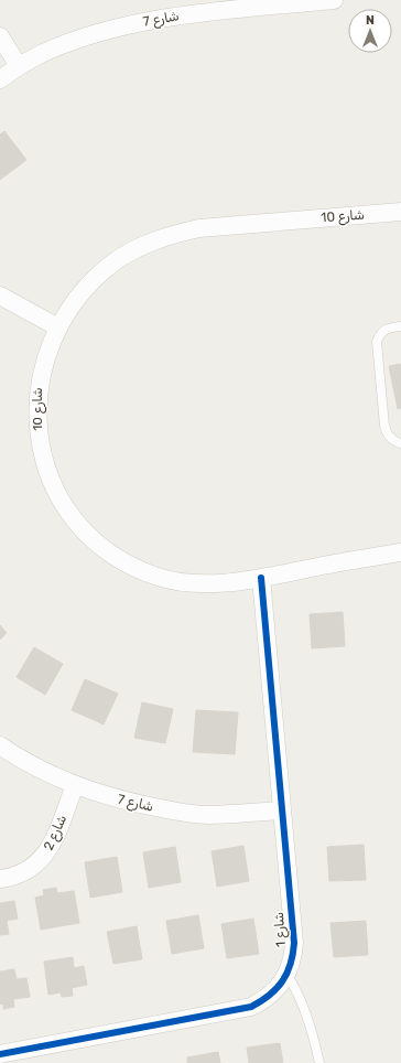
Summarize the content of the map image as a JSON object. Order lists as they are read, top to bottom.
{
  "streets": {
    "street": [
      "شارع 7",
      "شارع 10",
      "شارع 2",
      "شارع 1"
    ]
  },
  "crossings": [
    ["شارع 7", "شارع 2"],
    ["شارع 7", "شارع 1"],
    ["شارع 10", "شارع 1"]
  ],
  "north": "top"
}
